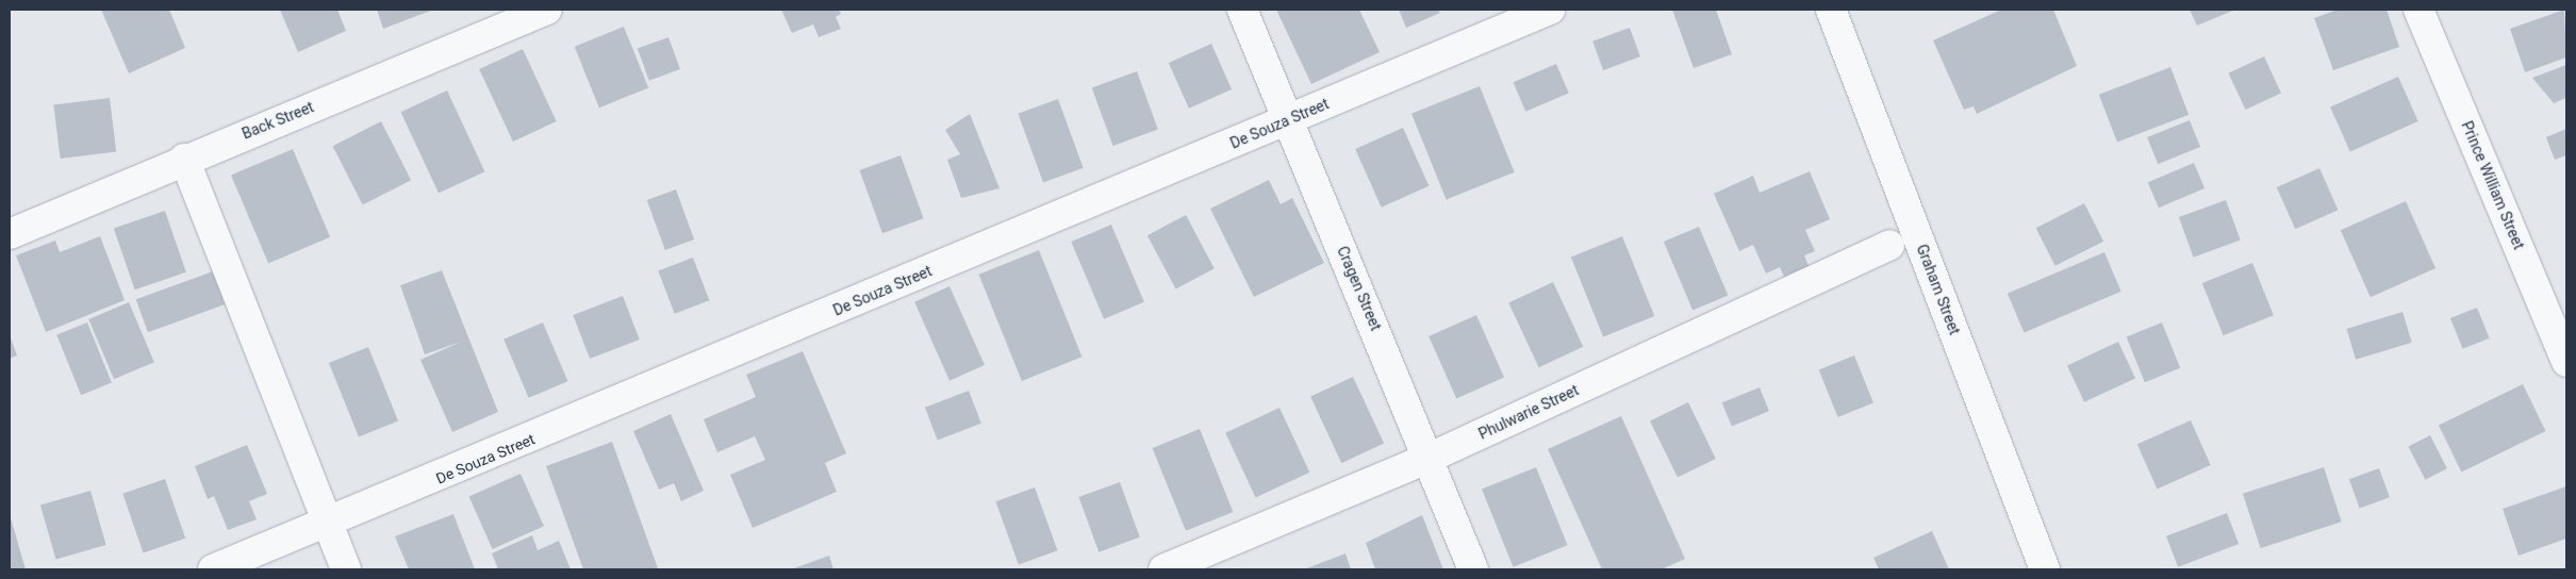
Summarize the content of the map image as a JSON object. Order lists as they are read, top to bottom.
{
  "streets": {
    "street": [
      "Back Street",
      "De Souza Street",
      "Prince William Street",
      "Cragen Street",
      "Graham Street",
      "Phulwarie Street"
    ]
  },
  "crossings": [
    ["De Souza Street", "Cragen Street"],
    ["Cragen Street", "Phulwarie Street"]
  ]
}
